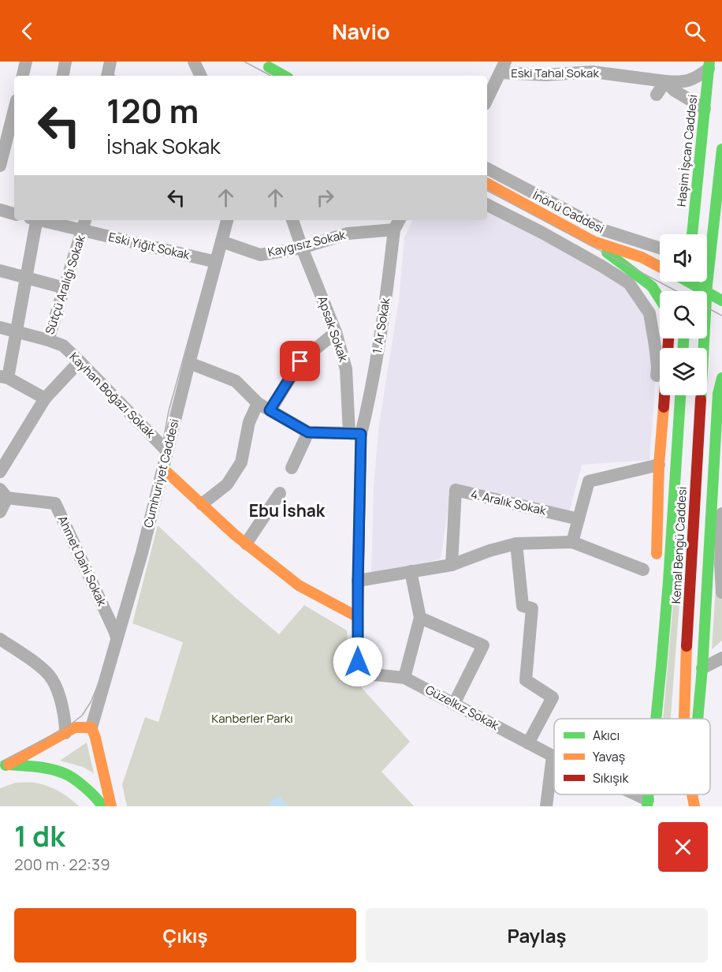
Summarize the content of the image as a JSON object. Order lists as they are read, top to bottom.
{
  "streets": {
    "main road": ["Haşim İşcan Caddesi", "İnönü Caddesi", "Kemal Bengü Caddesi"],
    "street": [
      "Eski Tahal Sokak",
      "Kaygısız Sokak",
      "Eski Yiğit Sokak",
      "Sütçü Aralığı Sokak",
      "1. Ar Sokak",
      "Apsak Sokak",
      "Kayhan Boğazı Sokak",
      "Cumhuriyet Caddesi",
      "4. Aralık Sokak",
      "Ahmet Dahi Sokak",
      "Güzelkız Sokak"
    ]
  },
  "crossings": [
    ["Eski Tahal Sokak", "Haşim İşcan Caddesi"],
    ["Kaygısız Sokak", "1. Ar Sokak"],
    ["Kaygısız Sokak", "Apsak Sokak"],
    ["Kaygısız Sokak", "Cumhuriyet Caddesi"],
    ["Eski Yiğit Sokak", "Sütçü Aralığı Sokak"],
    ["Eski Yiğit Sokak", "Cumhuriyet Caddesi"],
    ["Sütçü Aralığı Sokak", "Kayhan Boğazı Sokak"],
    ["1. Ar Sokak", "Apsak Sokak"],
    ["Kayhan Boğazı Sokak", "Cumhuriyet Caddesi"],
    ["Cumhuriyet Caddesi", "Ahmet Dahi Sokak"]
  ],
  "districts": ["Ebu İshak"],
  "parks": ["Kanberler Parkı"],
  "legend": ["Akıcı", "Yavaş", "Sıkışık"],
  "page": {
    "header": "Navio",
    "turn": ["120 m", "İshak Sokak"],
    "heading": ["1 dk", "200 m · 22:39"],
    "buttons": ["Çıkış", "Paylaş"]
  }
}
